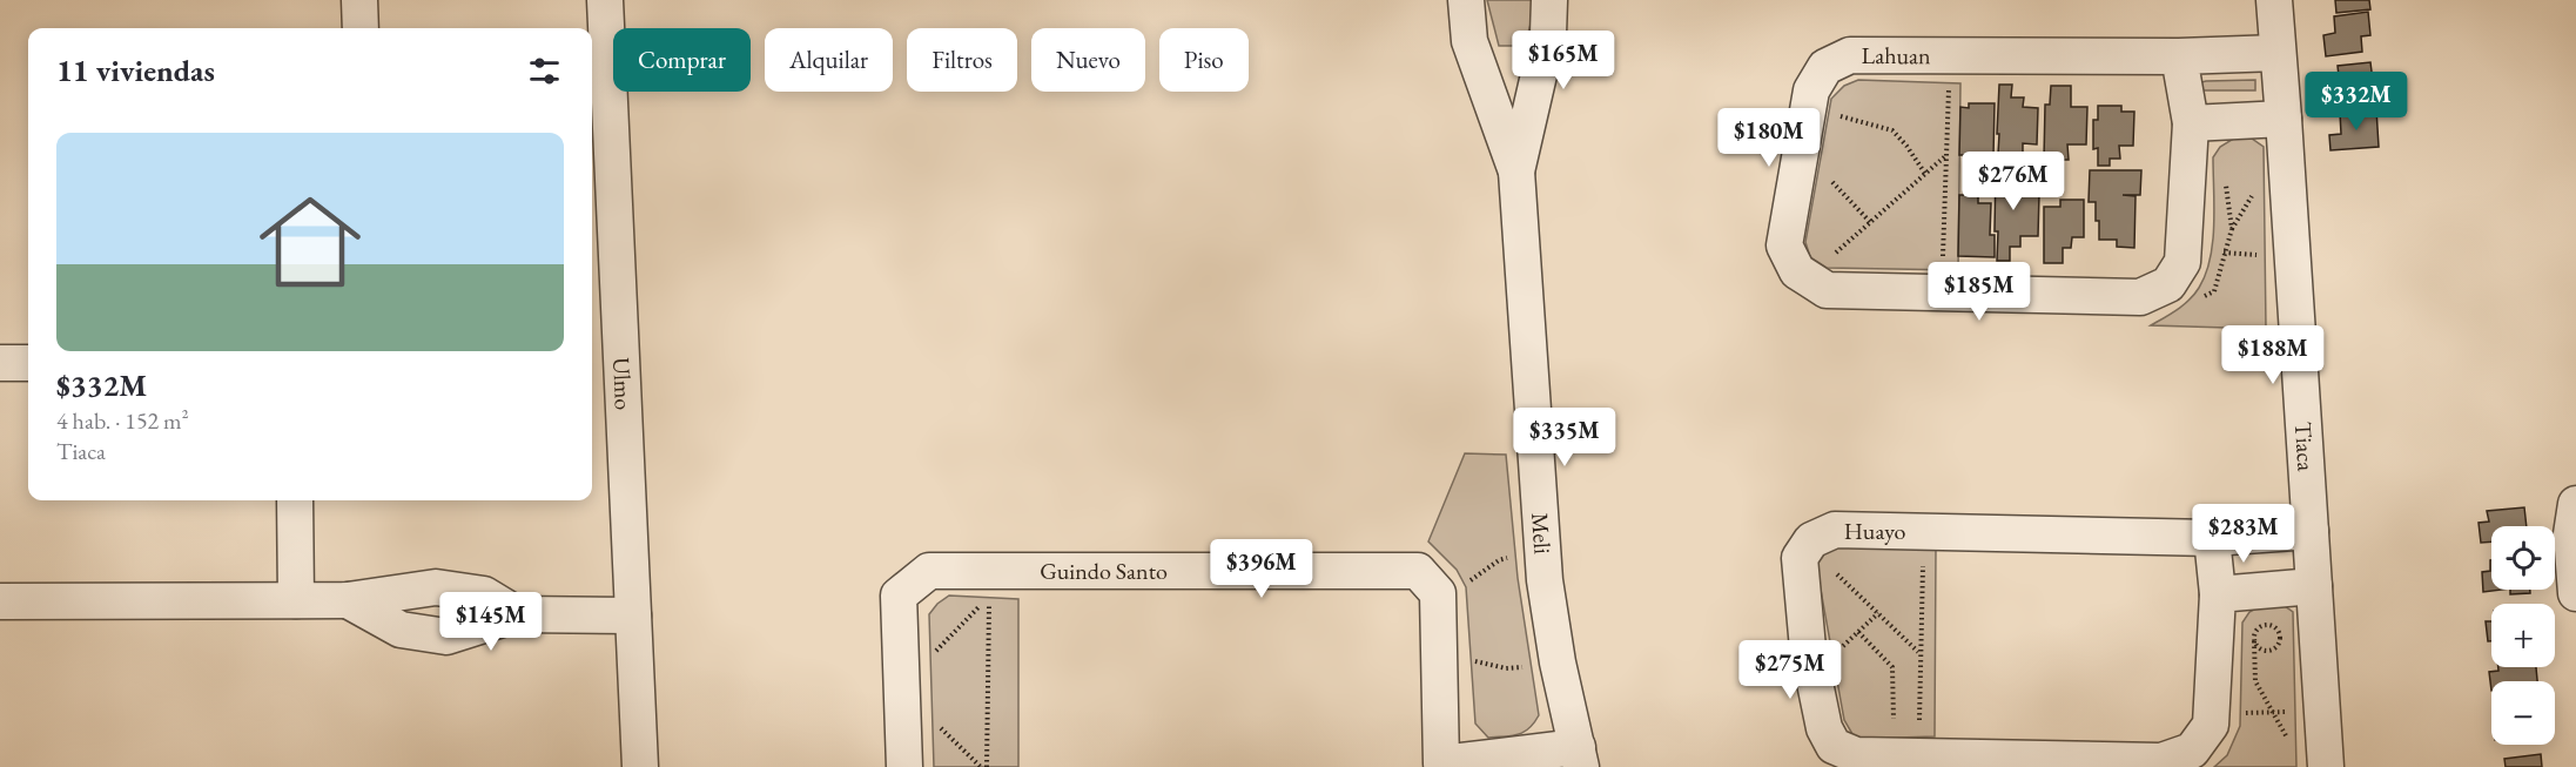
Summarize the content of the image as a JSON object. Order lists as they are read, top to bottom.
{
  "streets": {
    "street": [
      "Lahuan",
      "Ulmo",
      "Tiaca",
      "Huayo",
      "Meli",
      "Guindo Santo"
    ]
  },
  "crossings": [
    ["Lahuan", "Tiaca"],
    ["Tiaca", "Huayo"],
    ["Meli", "Guindo Santo"]
  ],
  "page": {
    "chip": [
      "Comprar",
      "Alquilar",
      "Filtros",
      "Nuevo",
      "Piso"
    ],
    "heading": "11 viviendas",
    "price": [
      "$165M",
      "$332M",
      "$180M",
      "$276M",
      "$185M",
      "$188M",
      "$335M",
      "$283M",
      "$396M",
      "$145M",
      "$275M"
    ],
    "list": [
      {
        "name": "$332M",
        "note": "4 hab. · 152 m² · Tiaca"
      }
    ],
    "map_buttons": ["+", "−"]
  }
}
